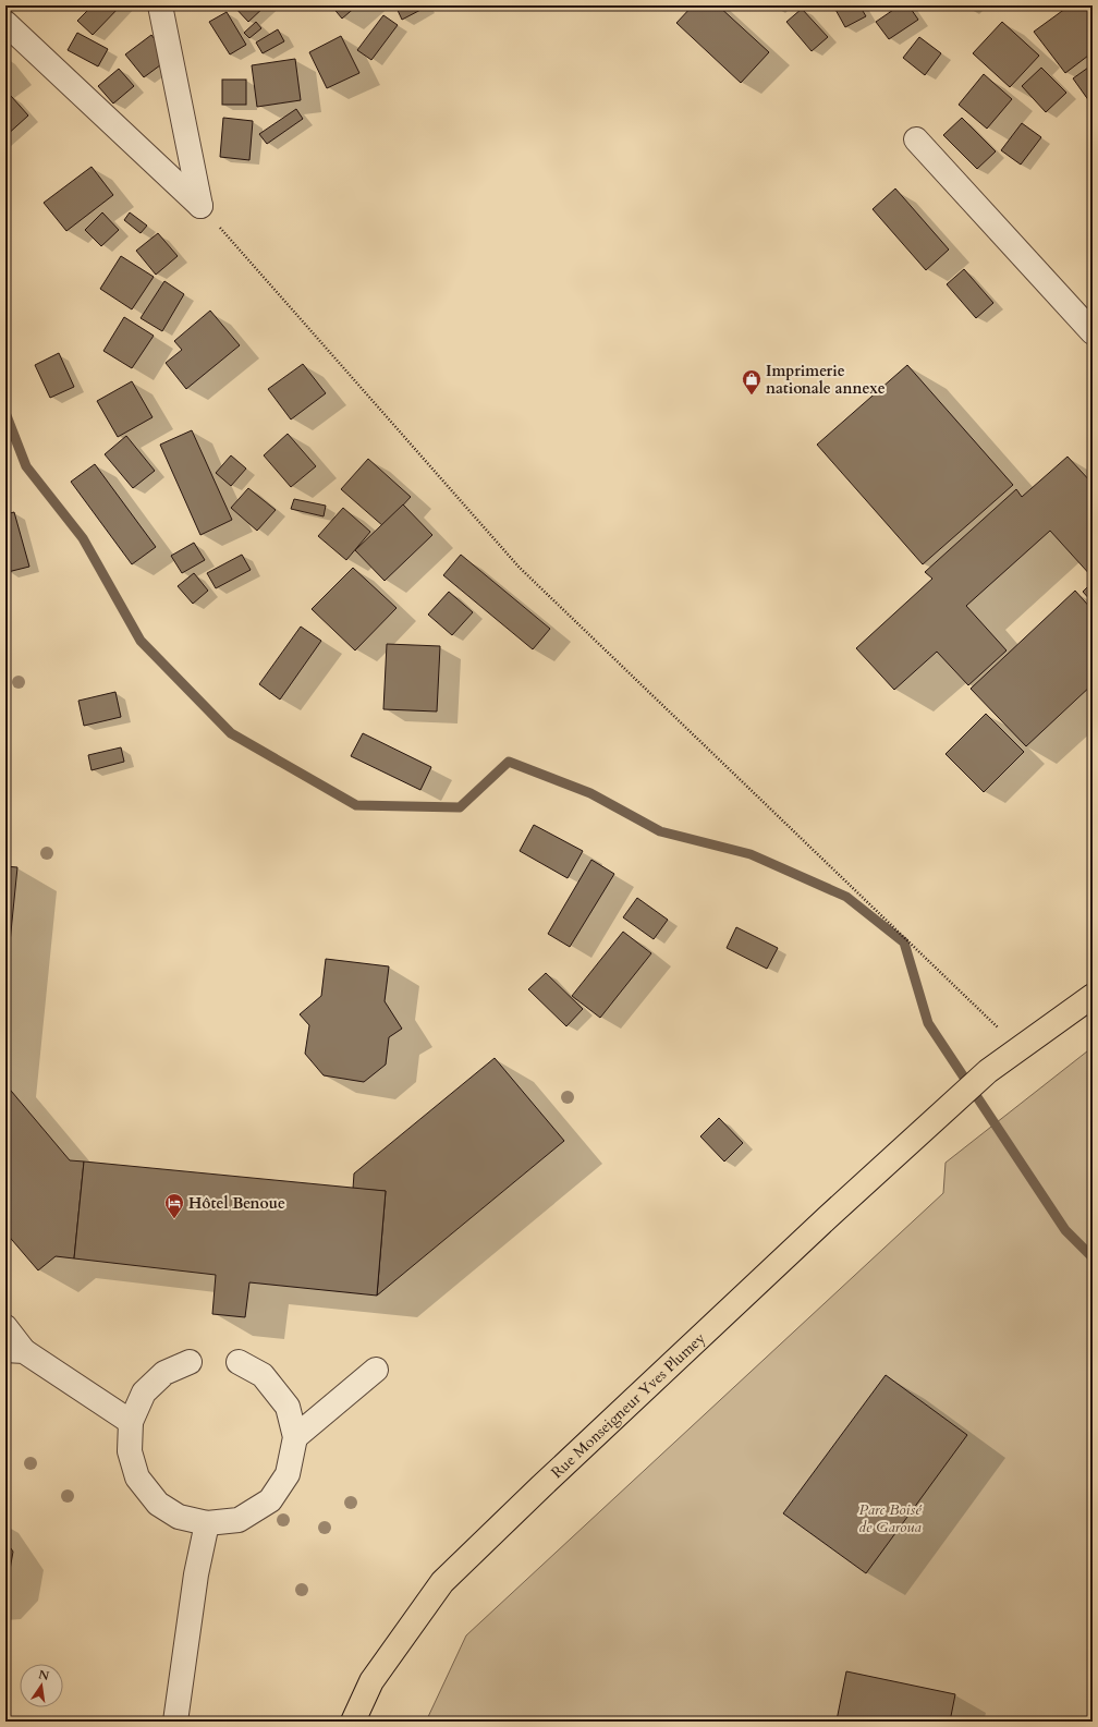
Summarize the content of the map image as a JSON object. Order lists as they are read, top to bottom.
{
  "streets": {
    "main road": ["Rue Monseigneur Yves Plumey"]
  },
  "parks": ["Parc Boisé de Garoua"],
  "places": {
    "shop": ["Imprimerie nationale annexe"],
    "hotel": ["Hôtel Benoue"]
  },
  "north": "top"
}
